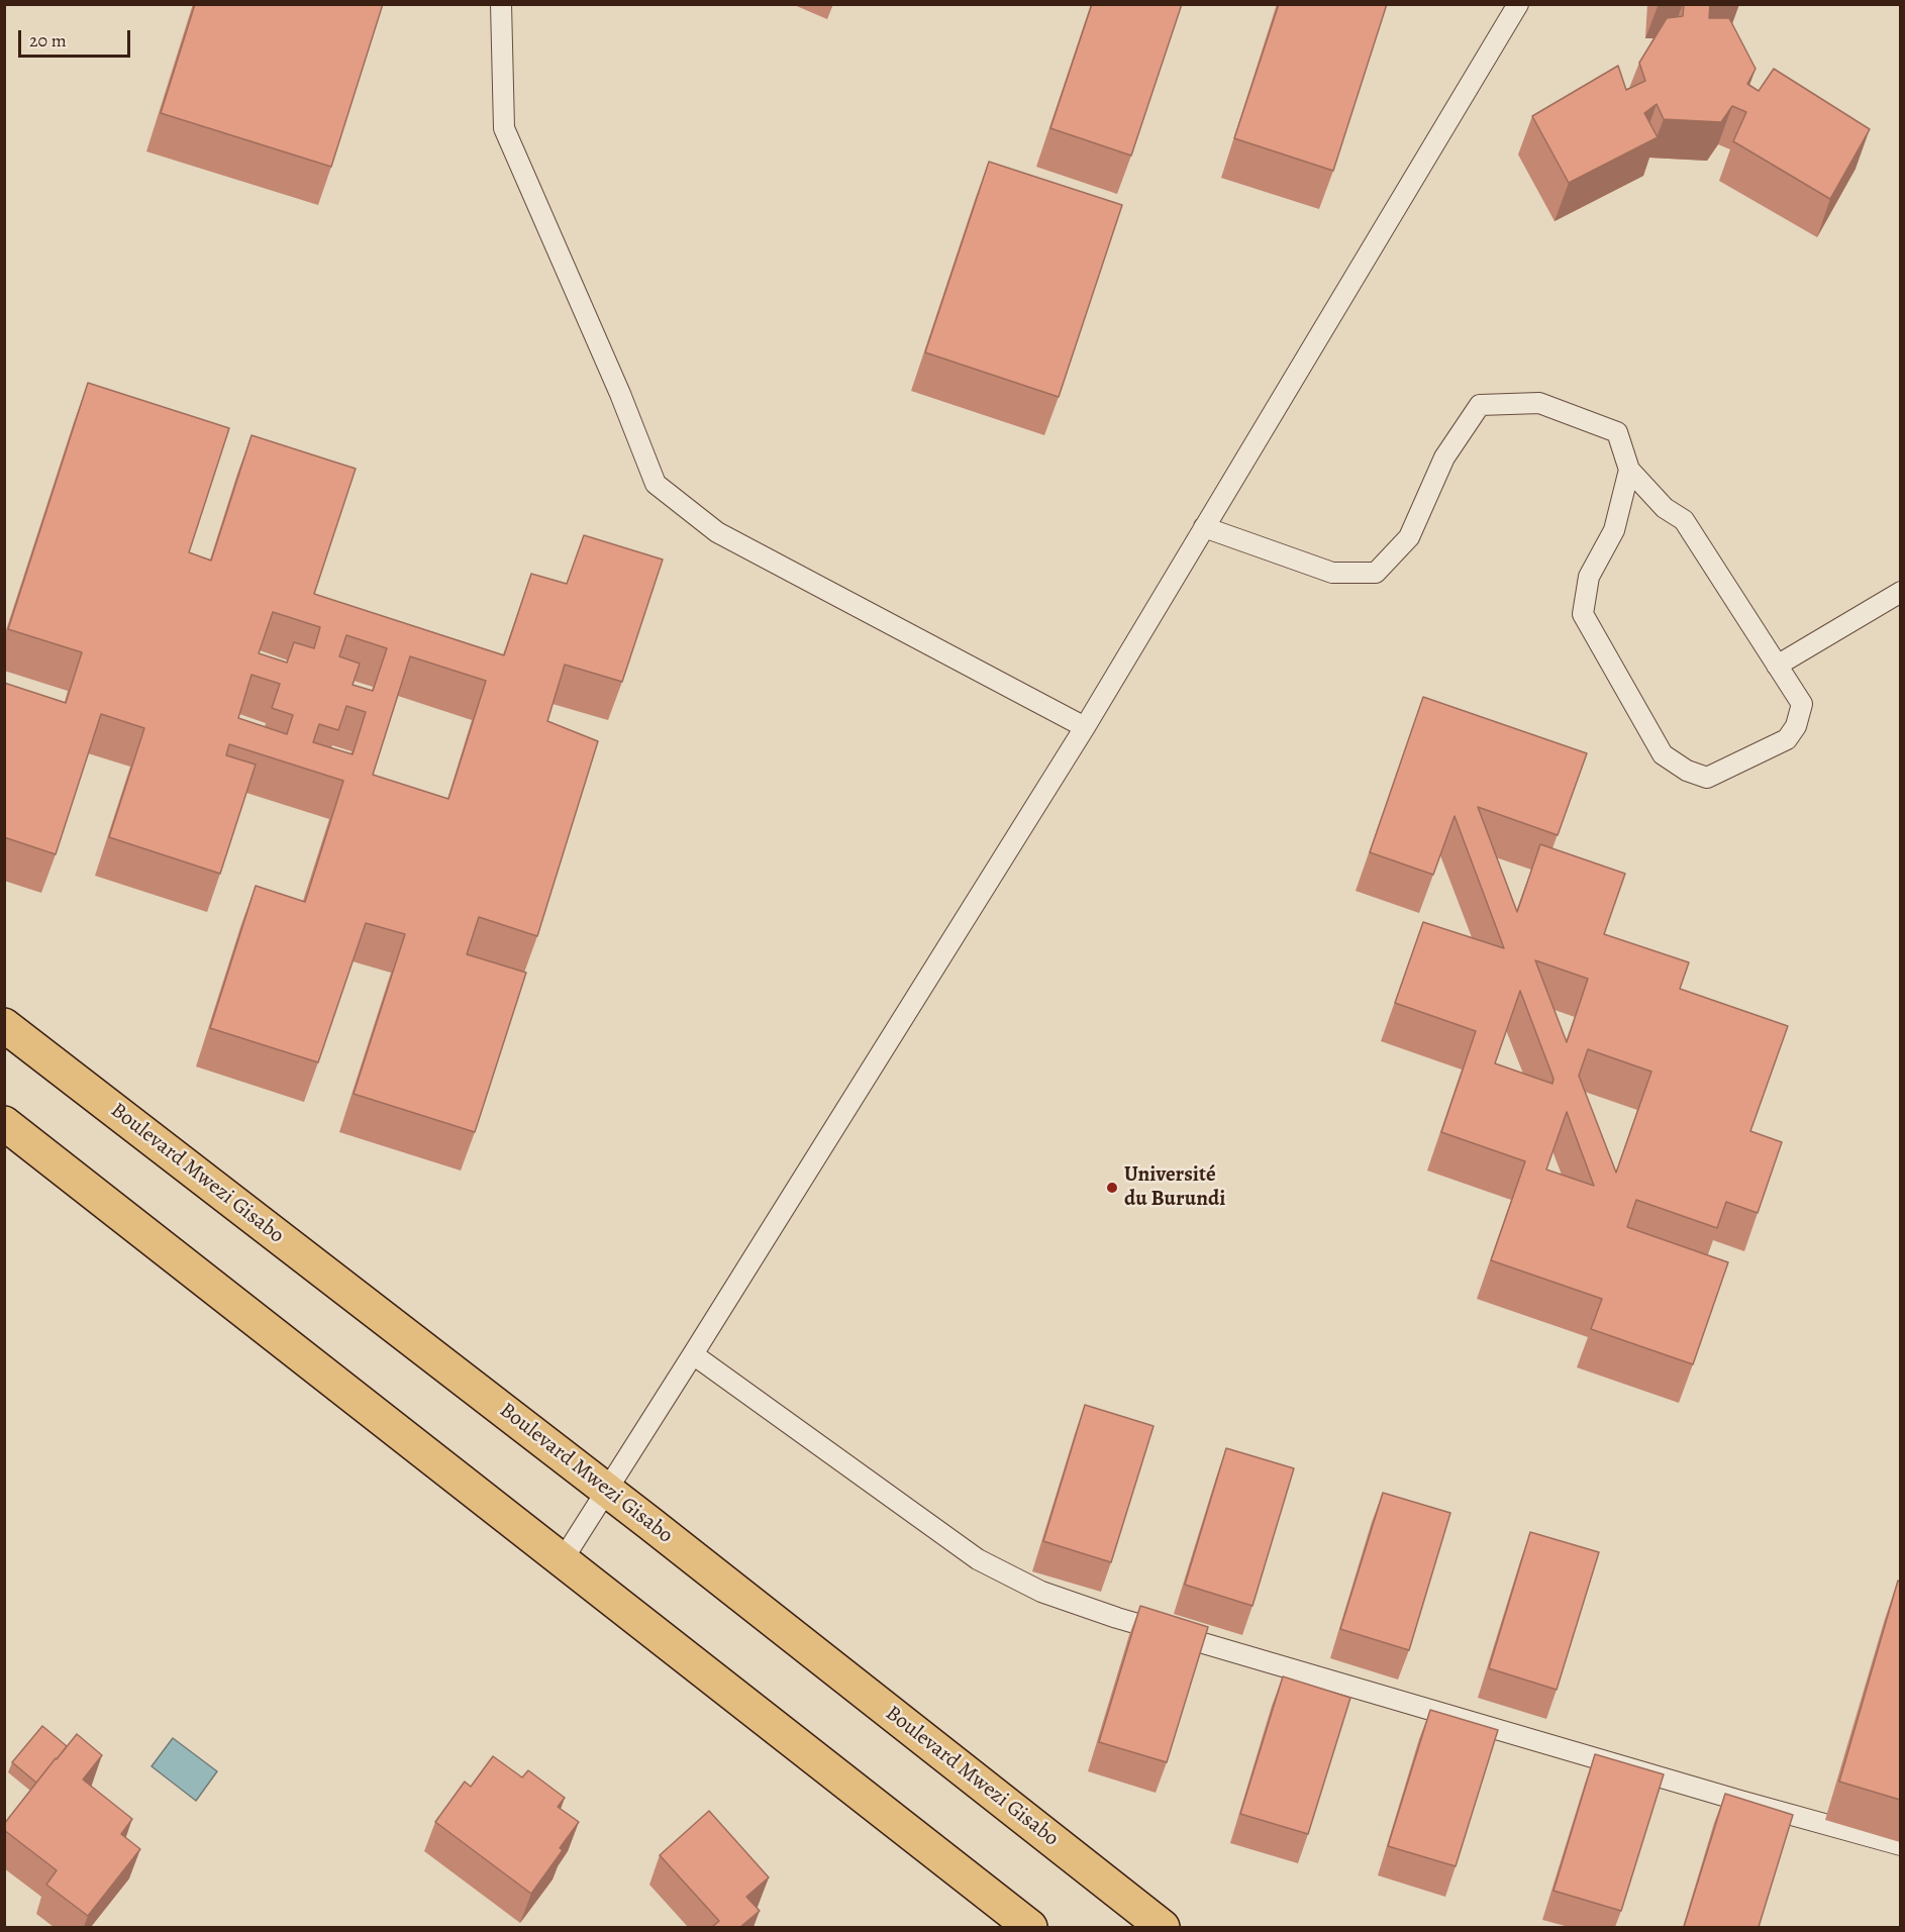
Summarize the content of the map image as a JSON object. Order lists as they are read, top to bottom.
{
  "streets": {
    "main road": ["Boulevard Mwezi Gisabo"]
  },
  "places": ["Université du Burundi"],
  "scale_bar": "20 m"
}
